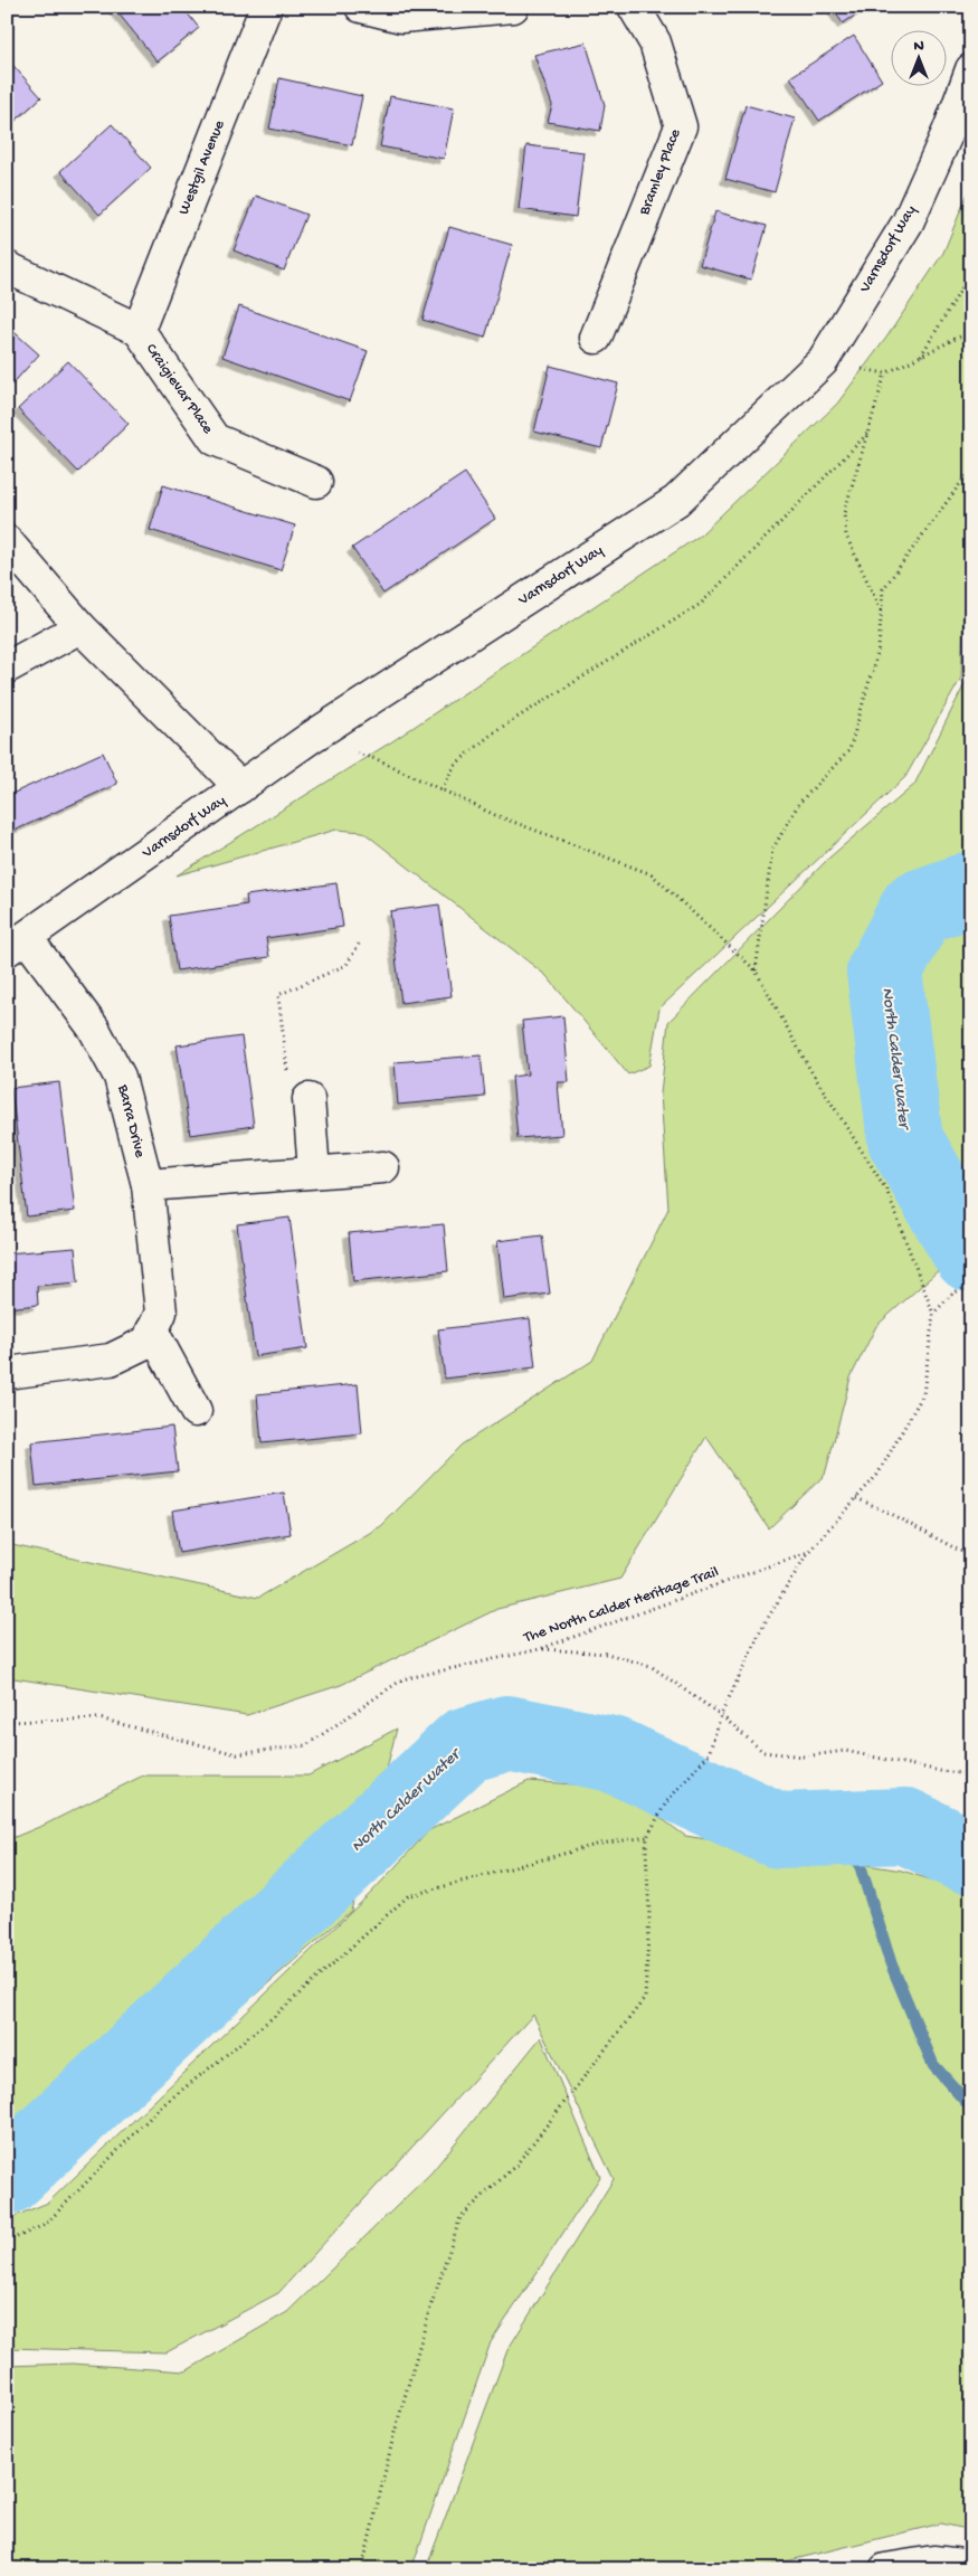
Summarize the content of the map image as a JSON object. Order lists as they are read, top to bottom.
{
  "streets": {
    "street": [
      "Westgil Avenue",
      "Bramley Place",
      "Varnsdorf Way",
      "Craigievar Place",
      "Barra Drive"
    ],
    "path": ["The North Calder Heritage Trail"]
  },
  "crossings": [
    ["Westgil Avenue", "Craigievar Place"],
    ["Varnsdorf Way", "Barra Drive"]
  ],
  "water": ["North Calder Water"],
  "north": "top"
}
